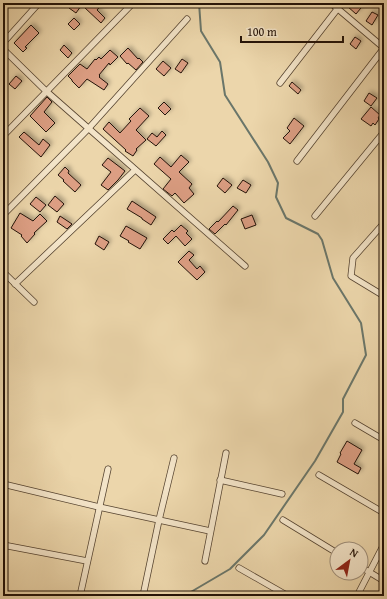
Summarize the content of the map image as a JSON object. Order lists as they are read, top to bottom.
{
  "scale_bar": "100 m",
  "north": "top right"
}
